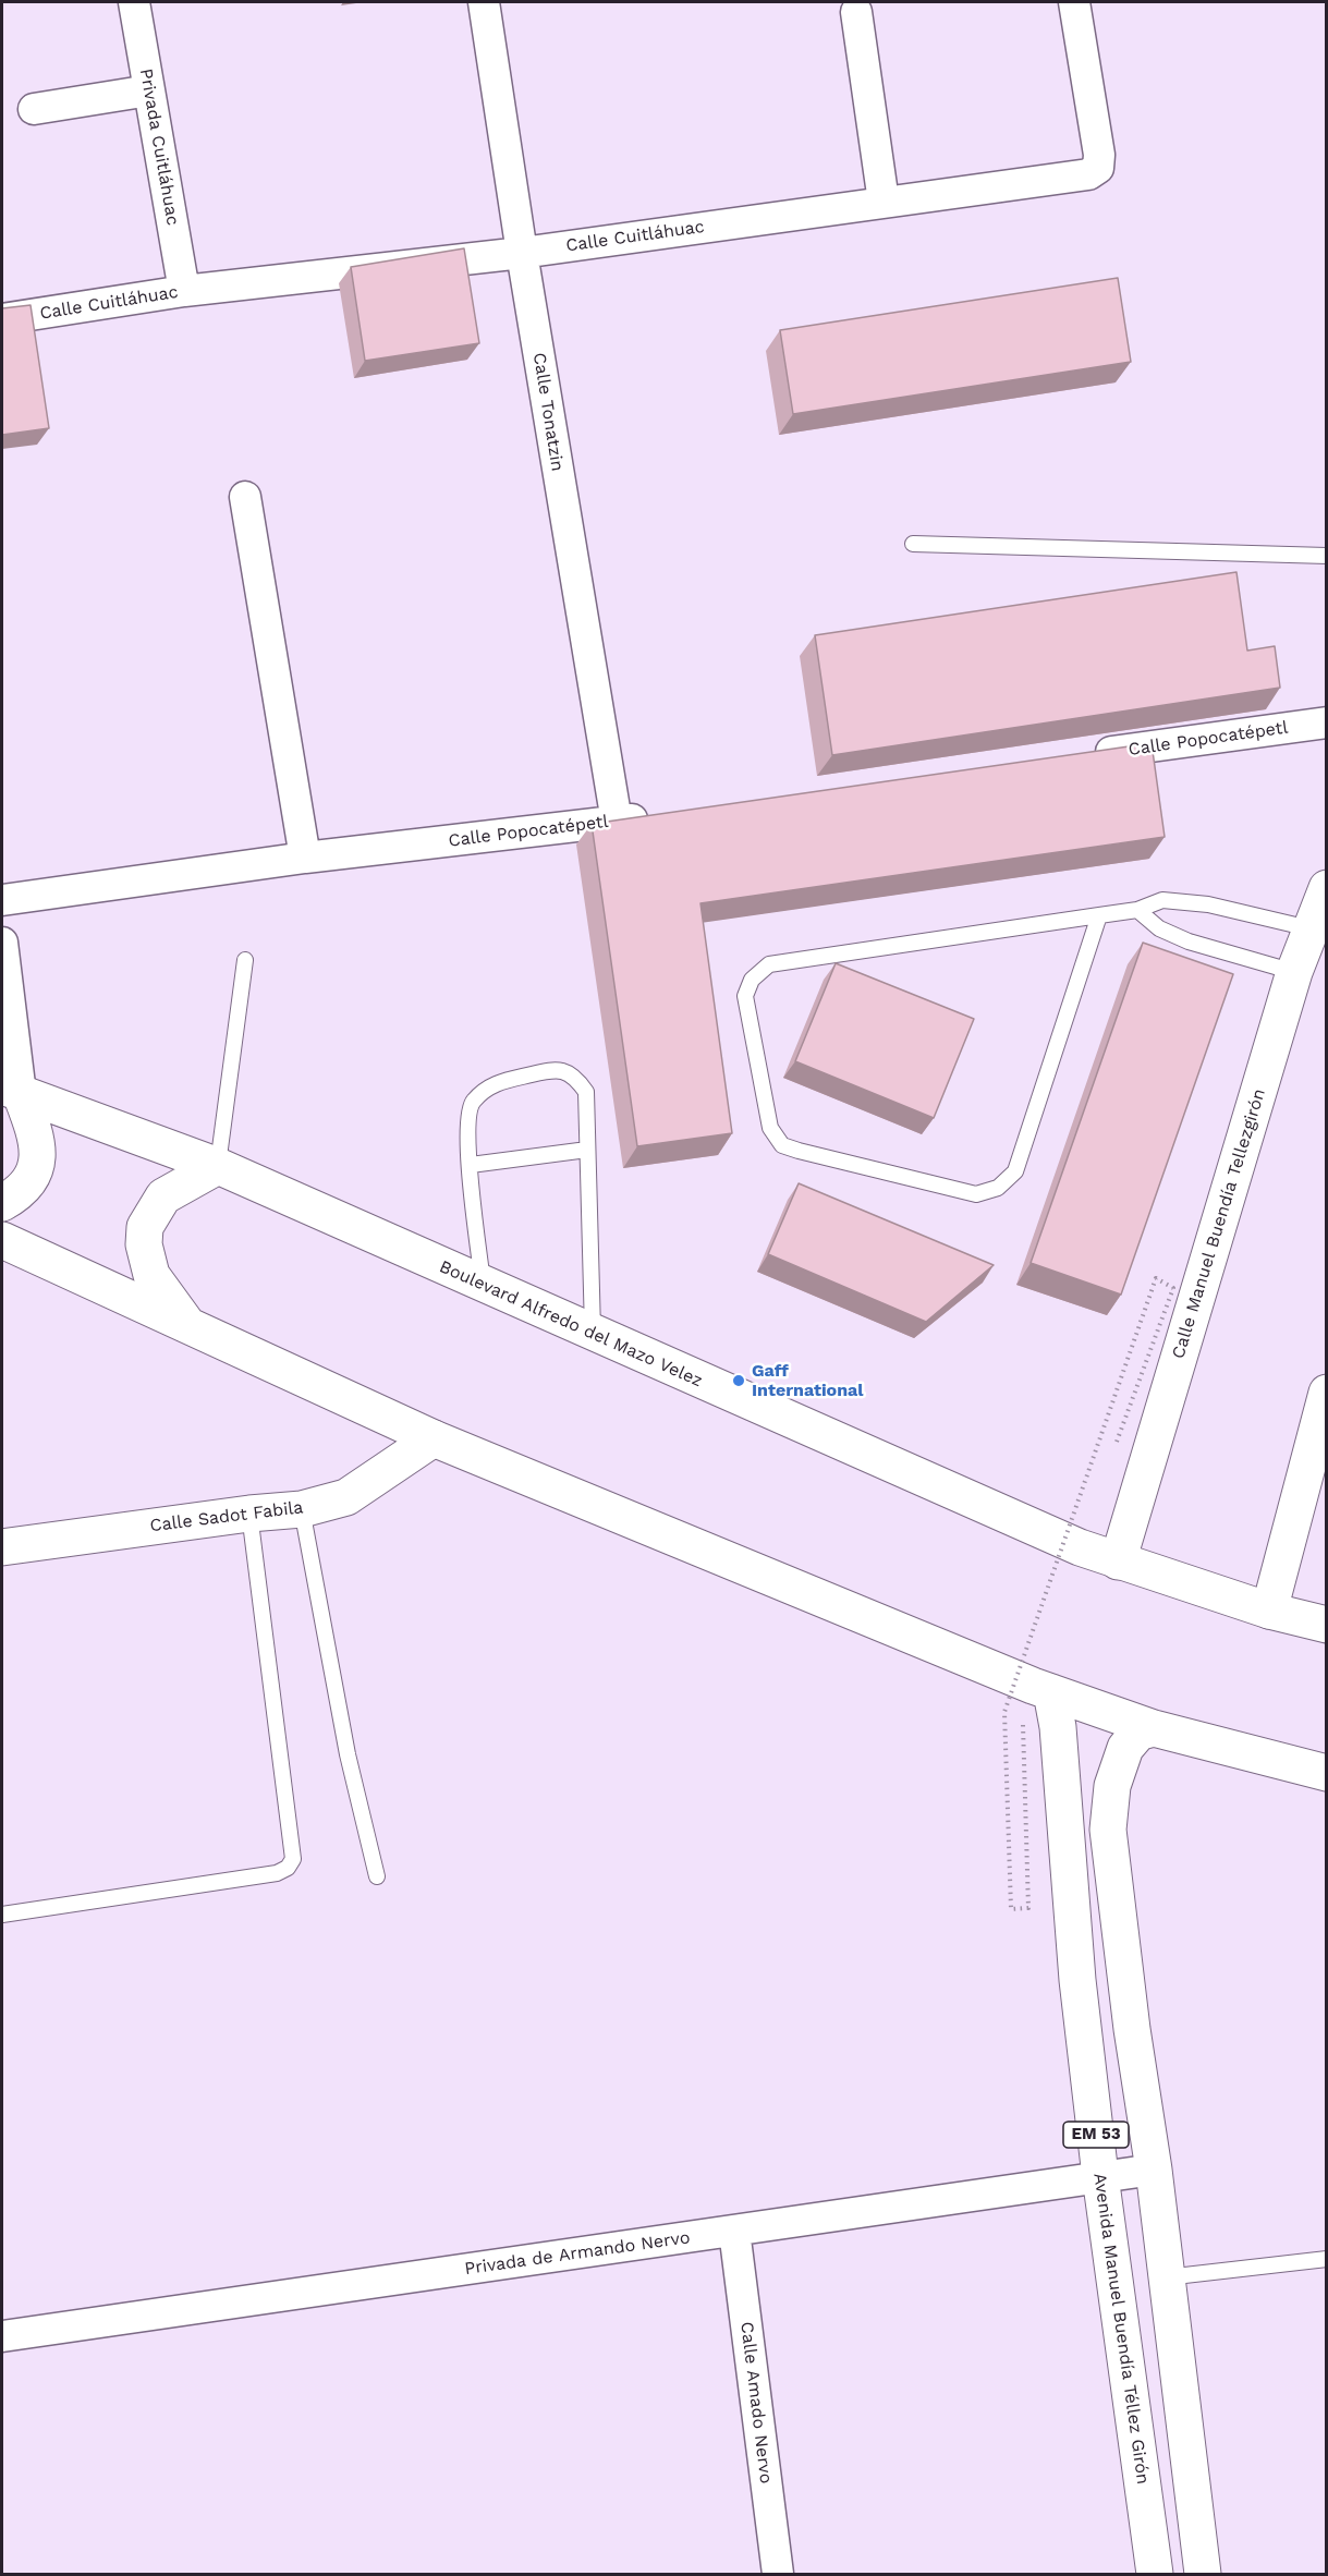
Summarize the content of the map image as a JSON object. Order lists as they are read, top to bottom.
{
  "streets": {
    "main road": [
      "Calle Manuel Buendía Tellezgirón",
      "Boulevard Alfredo del Mazo Velez",
      "Calle Sadot Fabila",
      "EM 53",
      "Avenida Manuel Buendía Téllez Girón"
    ],
    "street": [
      "Privada Cuitláhuac",
      "Calle Cuitláhuac",
      "Calle Tonatzin",
      "Calle Popocatépetl",
      "Privada de Armando Nervo",
      "Calle Amado Nervo"
    ]
  },
  "crossings": [
    ["Privada Cuitláhuac", "Calle Cuitláhuac"],
    ["Calle Cuitláhuac", "Calle Tonatzin"],
    ["Calle Tonatzin", "Calle Popocatépetl"],
    ["Calle Manuel Buendía Tellezgirón", "Boulevard Alfredo del Mazo Velez"],
    ["EM 53", "Privada de Armando Nervo"],
    ["Privada de Armando Nervo", "Avenida Manuel Buendía Téllez Girón"],
    ["Privada de Armando Nervo", "Calle Amado Nervo"]
  ],
  "places": ["Gaff International"]
}
